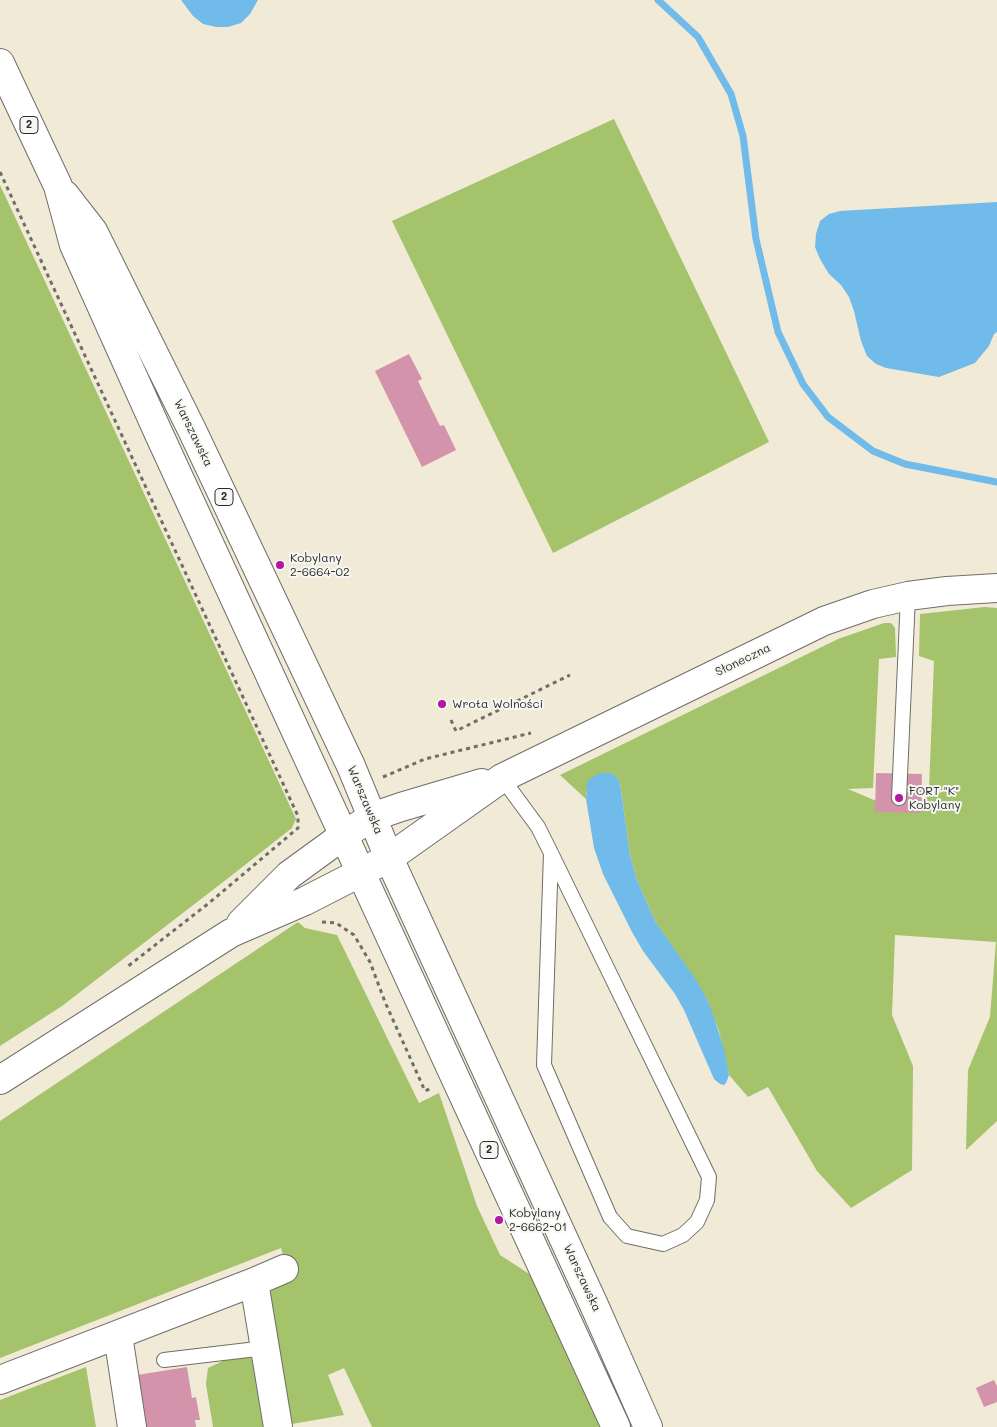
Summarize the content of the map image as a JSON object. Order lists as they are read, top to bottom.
{
  "streets": {
    "main road": ["2", "Warszawska", "Słoneczna"]
  },
  "crossings": [
    ["Warszawska", "Słoneczna"]
  ],
  "places": [
    "Kobylany 2-6664-02",
    "Wrota Wolności",
    "FORT \"K\" Kobylany",
    "Kobylany 2-6662-01"
  ]
}
